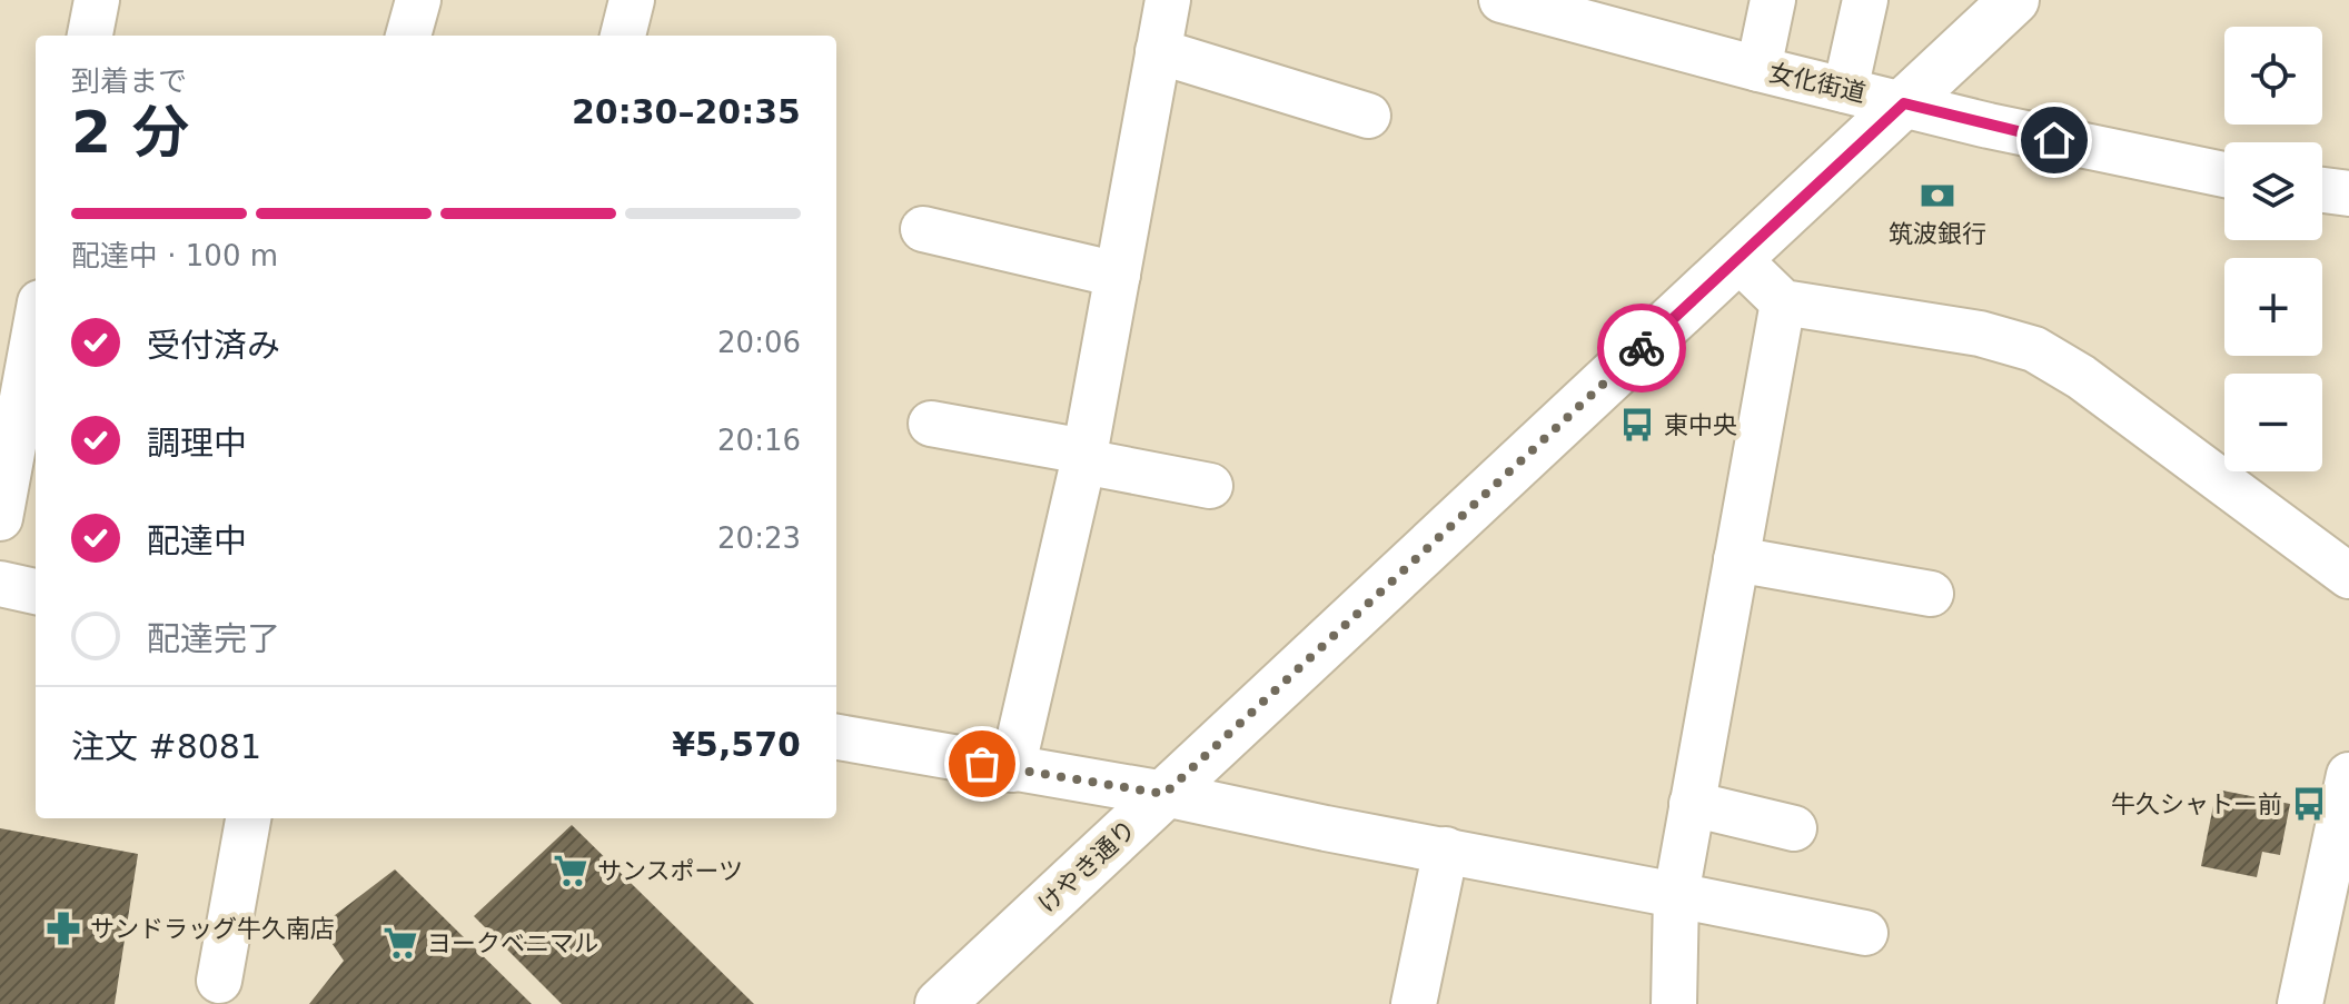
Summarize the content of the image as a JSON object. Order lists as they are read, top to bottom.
{
  "streets": {
    "main road": ["けやき通り"],
    "street": ["女化街道"]
  },
  "crossings": [
    ["女化街道", "けやき通り"]
  ],
  "places": {
    "bank": ["筑波銀行"],
    "bus stop": ["東中央", "牛久シャトー前"],
    "supermarket": ["サンスポーツ", "ヨークベニマル"],
    "pharmacy": ["サンドラッグ牛久南店"]
  },
  "page": {
    "map_buttons": ["+", "−"],
    "heading": ["2 分", "到着まで", "20:30–20:35"],
    "panel": ["注文 #8081", "¥5,570"],
    "bar": "配達中 · 100 m",
    "list": [
      ["受付済み", "20:06"],
      ["調理中", "20:16"],
      ["配達中", "20:23"],
      "配達完了"
    ]
  }
}
